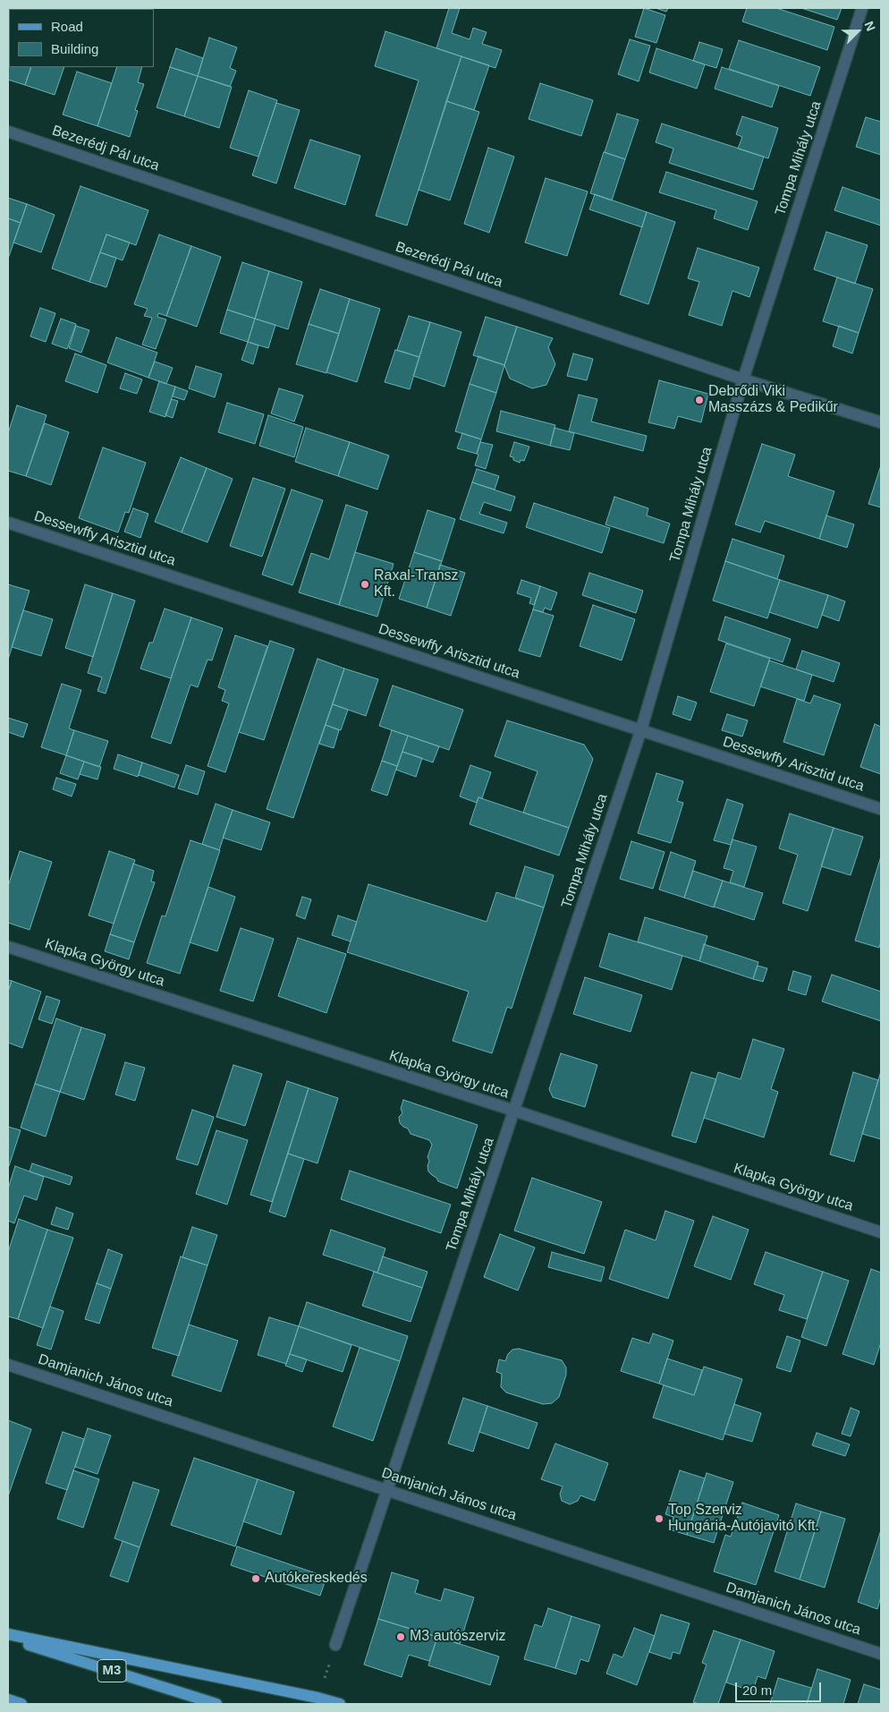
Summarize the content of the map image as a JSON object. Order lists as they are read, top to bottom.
{
  "streets": {
    "main road": ["M3"],
    "street": [
      "Bezerédj Pál utca",
      "Tompa Mihály utca",
      "Dessewffy Arisztid utca",
      "Klapka György utca",
      "Damjanich János utca"
    ]
  },
  "crossings": [
    ["Bezerédj Pál utca", "Tompa Mihály utca"],
    ["Tompa Mihály utca", "Dessewffy Arisztid utca"],
    ["Tompa Mihály utca", "Klapka György utca"],
    ["Tompa Mihály utca", "Damjanich János utca"]
  ],
  "places": [
    "Debrődi Viki Masszázs & Pedikűr",
    "Raxal-Transz Kft.",
    "Top Szerviz Hungária-Autójavitó Kft.",
    "Autókereskedés",
    "M3 autószerviz"
  ],
  "legend": ["Road", "Building"],
  "scale_bar": "20 m",
  "north": "top right"
}
